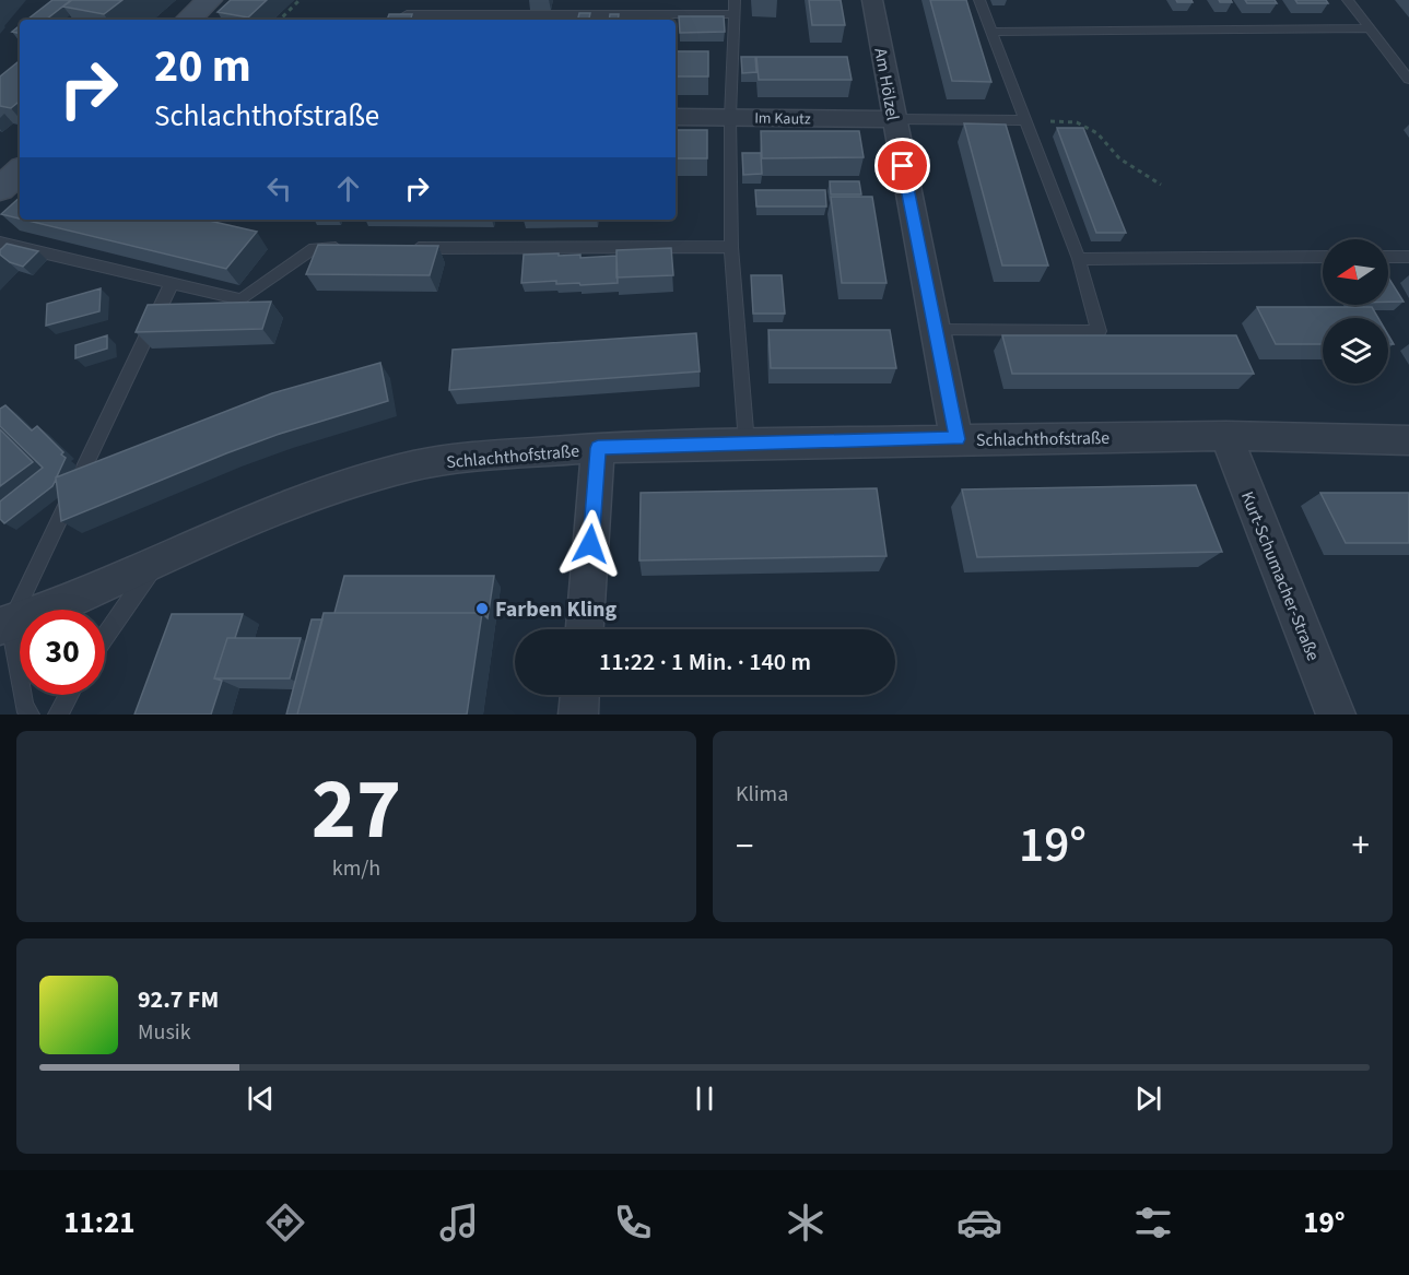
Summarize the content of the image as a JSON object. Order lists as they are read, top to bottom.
{
  "streets": {
    "street": [
      "Am Hölzel",
      "Im Kautz",
      "Schlachthofstraße",
      "Kurt-Schumacher-Straße"
    ]
  },
  "crossings": [
    ["Am Hölzel", "Im Kautz"],
    ["Am Hölzel", "Schlachthofstraße"],
    ["Schlachthofstraße", "Kurt-Schumacher-Straße"]
  ],
  "places": ["Farben Kling"],
  "north": "left",
  "page": {
    "turn": ["20 m", "Schlachthofstraße"],
    "limit": "30",
    "trip": "11:22 · 1 Min. · 140 m",
    "tile": [
      ["27", "km/h"],
      "Klima"
    ],
    "heat": ["−", "19°", "+"],
    "song": ["92.7 FM", "Musik"],
    "tabs": ["11:21", "19°"]
  }
}
